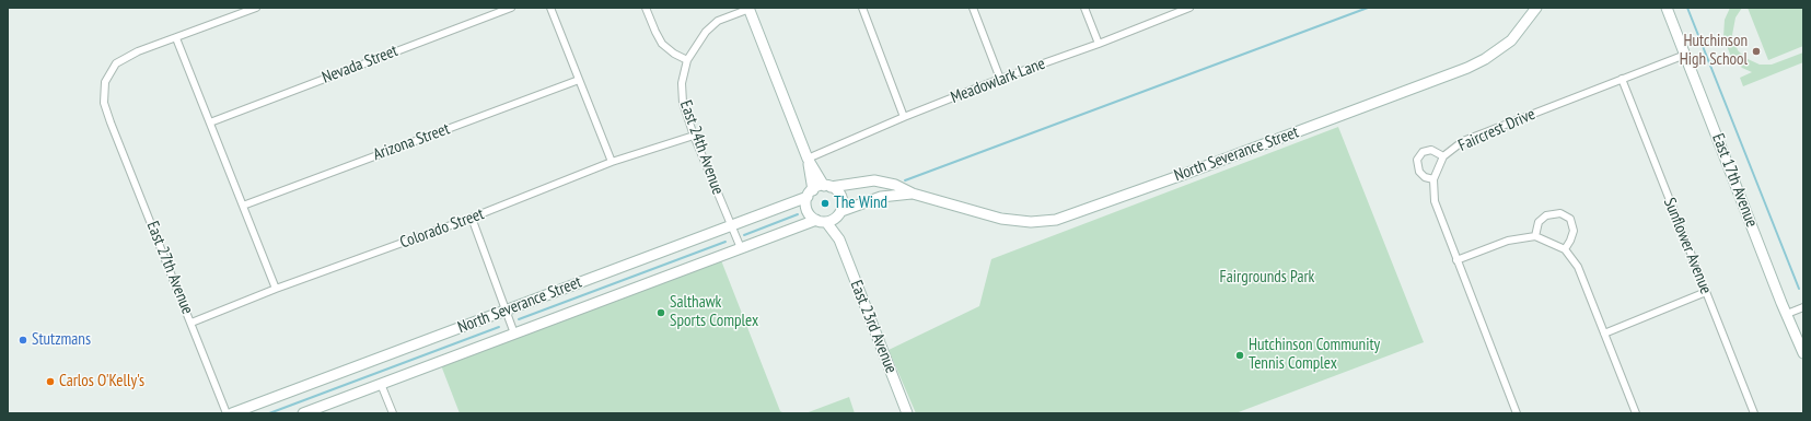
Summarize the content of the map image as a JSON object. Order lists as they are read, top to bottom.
{
  "streets": {
    "street": [
      "Nevada Street",
      "Meadowlark Lane",
      "Faircrest Drive",
      "Arizona Street",
      "East 24th Avenue",
      "North Severance Street",
      "East 17th Avenue",
      "Colorado Street",
      "Sunflower Avenue",
      "East 27th Avenue",
      "East 23rd Avenue"
    ]
  },
  "crossings": [
    ["Faircrest Drive", "East 17th Avenue"],
    ["Faircrest Drive", "Sunflower Avenue"],
    ["East 24th Avenue", "North Severance Street"],
    ["East 24th Avenue", "Colorado Street"],
    ["North Severance Street", "East 23rd Avenue"],
    ["Colorado Street", "East 27th Avenue"]
  ],
  "parks": ["Fairgrounds Park"],
  "places": [
    "Hutchinson High School",
    "The Wind",
    "Salthawk Sports Complex",
    "Stutzmans",
    "Hutchinson Community Tennis Complex",
    "Carlos O'Kelly's"
  ]
}
